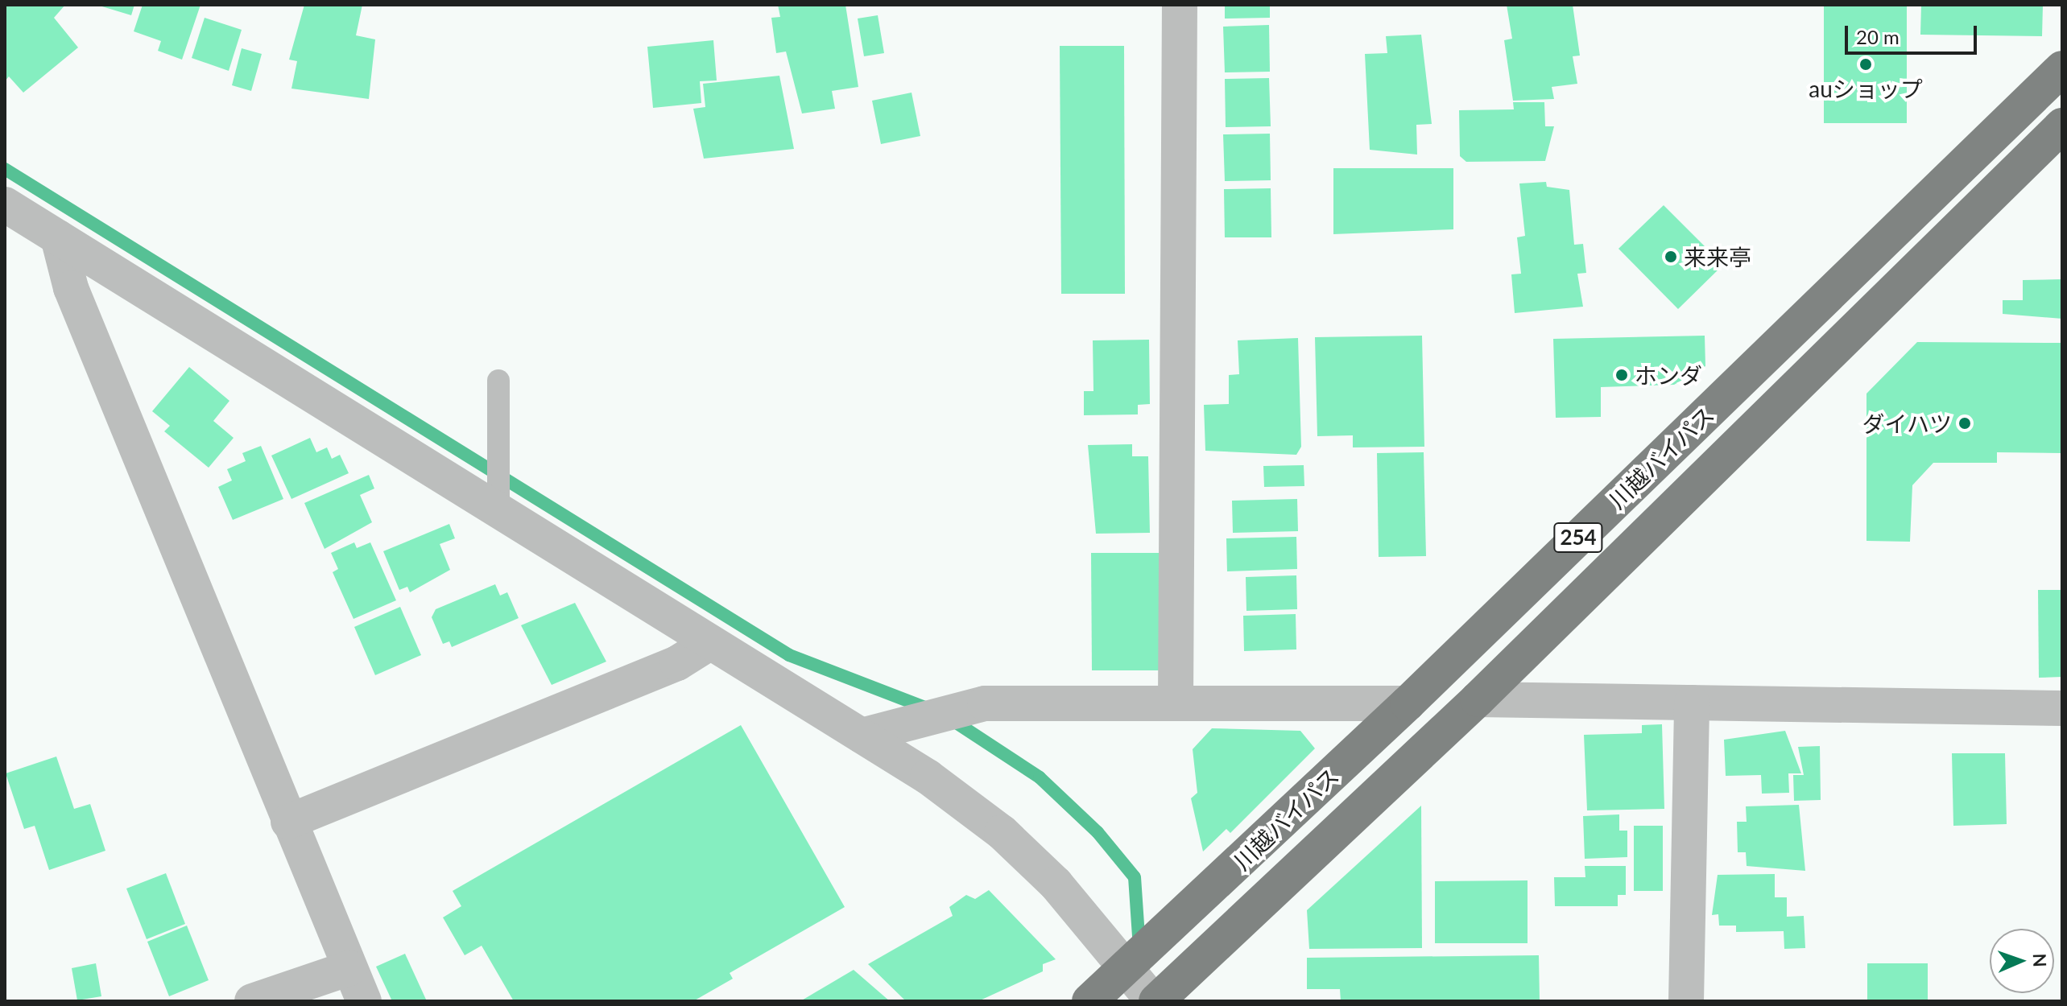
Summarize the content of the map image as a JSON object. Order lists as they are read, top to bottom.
{
  "streets": {
    "highway": ["川越バイパス", "254"]
  },
  "places": [
    "auショップ",
    "来来亭",
    "ホンダ",
    "ダイハツ"
  ],
  "scale_bar": "20 m",
  "north": "right"
}
